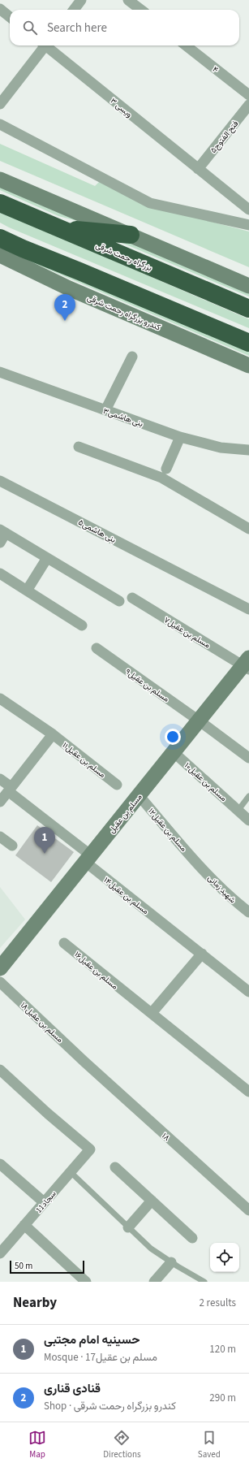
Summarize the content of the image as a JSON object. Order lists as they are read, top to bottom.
{
  "streets": {
    "highway": ["بزرگراه رحمت شرقی"],
    "main road": ["کندرو بزرگراه رحمت شرقی", "مسلم بن عقیل"],
    "street": [
      "۴",
      "ویسی ۳",
      "فتح الفتوح۵",
      "بنی هاشمی۳",
      "بنی هاشمی۵",
      "مسلم بن عقیل۷",
      "مسلم بن عقیل۹",
      "مسلم بن عقیل۱۱",
      "مسلم بن عقیل۱۰",
      "مسلم بن عقیل۱۲",
      "شهید زمانی",
      "مسلم بن عقیل۱۴",
      "مسلم بن عقیل۱۶",
      "مسلم بن عقیل۱۸",
      "۱۸",
      "11سجاد"
    ]
  },
  "crossings": [
    ["ویسی ۳", "فتح الفتوح۵"],
    ["مسلم بن عقیل۷", "مسلم بن عقیل"],
    ["مسلم بن عقیل۹", "مسلم بن عقیل"],
    ["مسلم بن عقیل۱۰", "مسلم بن عقیل"],
    ["مسلم بن عقیل", "مسلم بن عقیل۱۲"],
    ["مسلم بن عقیل", "مسلم بن عقیل۱۴"],
    ["مسلم بن عقیل۱۲", "شهید زمانی"],
    ["مسلم بن عقیل۱۸", "۱۸"]
  ],
  "scale_bar": "50 m",
  "page": {
    "search": "Search here",
    "pins": ["2", "1"],
    "scale": "50 m",
    "heading": ["Nearby", "2 results"],
    "list": [
      {
        "mark": "1",
        "name": "حسینیه امام مجتبی",
        "note": "Mosque · مسلم بن عقیل17",
        "value": "120 m"
      },
      {
        "mark": "2",
        "name": "قنادی قناری",
        "note": "Shop · کندرو بزرگراه رحمت شرقی",
        "value": "290 m"
      }
    ],
    "nav": ["Map", "Directions", "Saved"]
  }
}
